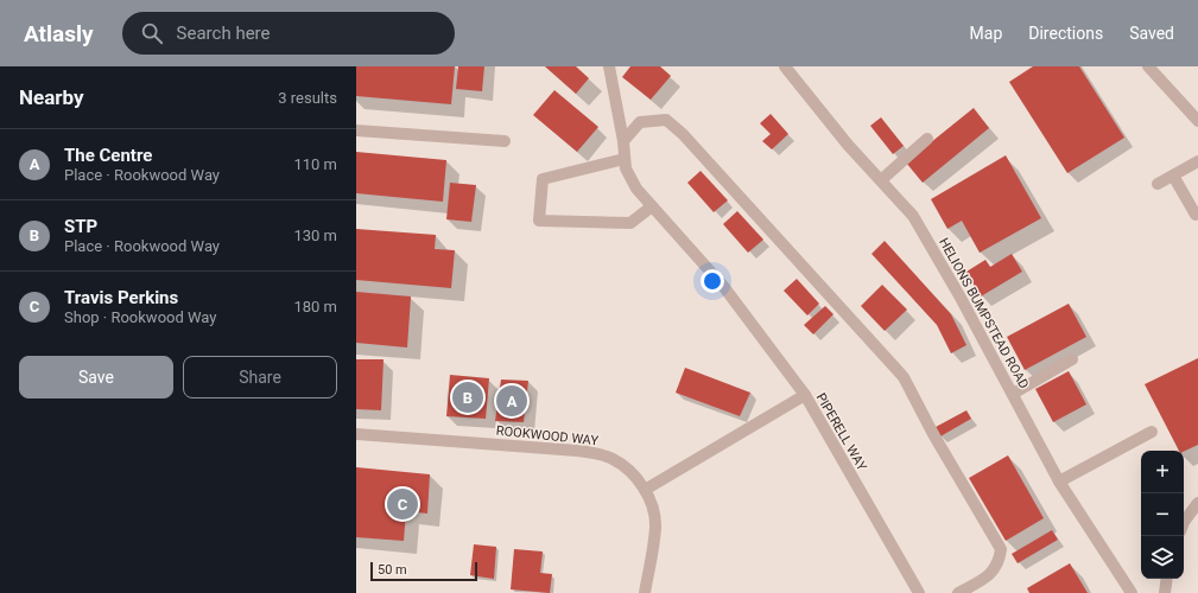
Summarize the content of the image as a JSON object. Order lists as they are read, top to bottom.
{
  "streets": {
    "street": ["HELIONS BUMPSTEAD ROAD", "PIPERELL WAY", "ROOKWOOD WAY"]
  },
  "crossings": [
    ["PIPERELL WAY", "ROOKWOOD WAY"]
  ],
  "scale_bar": "50 m",
  "page": {
    "header": "Atlasly",
    "search": "Search here",
    "nav": ["Map", "Directions", "Saved"],
    "heading": ["Nearby", "3 results"],
    "list": [
      {
        "mark": "A",
        "name": "The Centre",
        "note": "Place · Rookwood Way",
        "value": "110 m"
      },
      {
        "mark": "B",
        "name": "STP",
        "note": "Place · Rookwood Way",
        "value": "130 m"
      },
      {
        "mark": "C",
        "name": "Travis Perkins",
        "note": "Shop · Rookwood Way",
        "value": "180 m"
      }
    ],
    "buttons": ["Save", "Share"],
    "pins": ["B", "A", "C"],
    "map_buttons": ["+", "−"],
    "scale": "50 m"
  }
}
